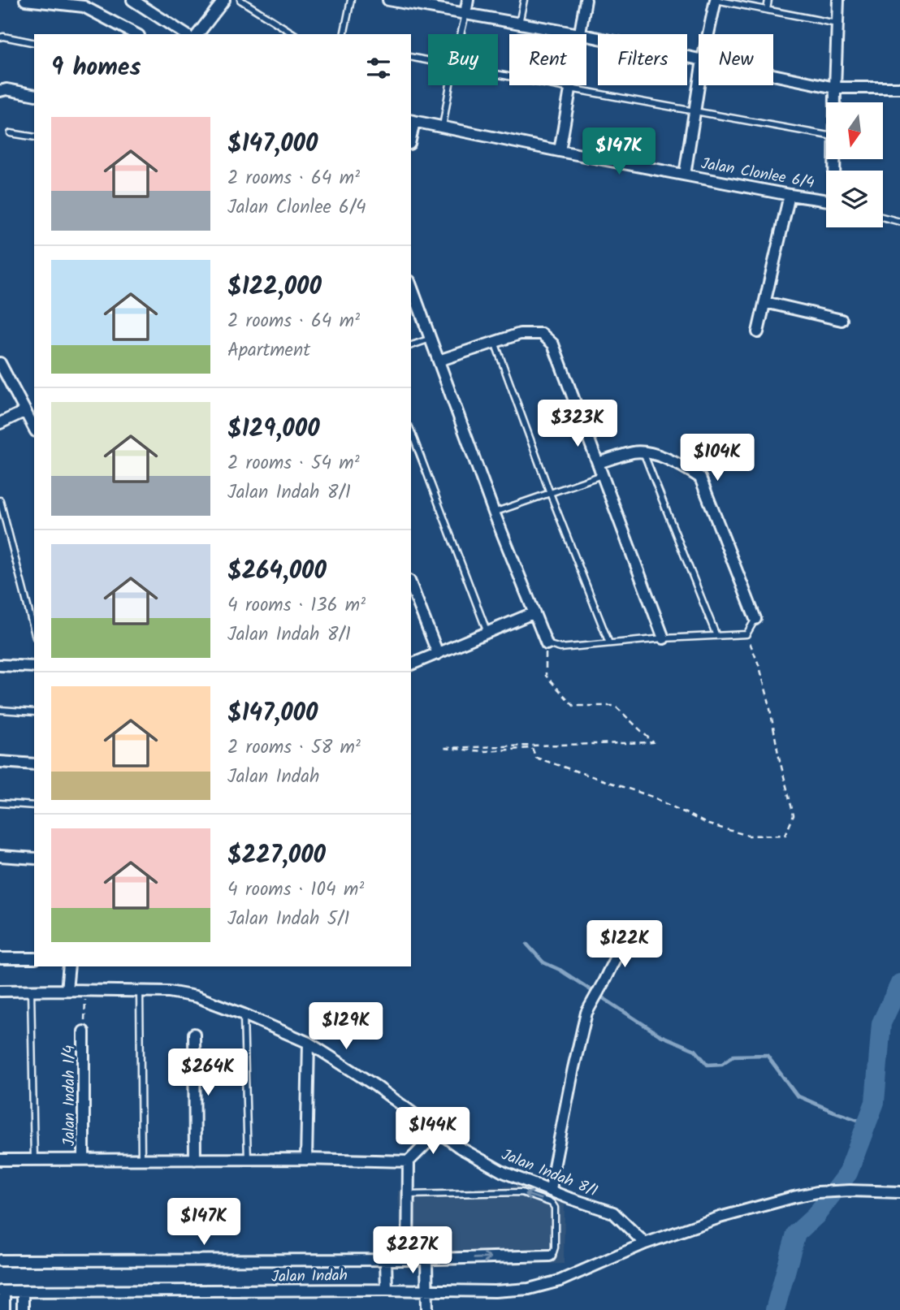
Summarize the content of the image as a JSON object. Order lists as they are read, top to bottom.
{
  "streets": {
    "street": [
      "Jalan Clonlee 6/4",
      "Jalan Indah 1/4",
      "Jalan Indah 8/1",
      "Jalan Indah"
    ]
  },
  "crossings": [
    ["Jalan Indah 8/1", "Jalan Indah"]
  ],
  "north": "bottom",
  "page": {
    "chip": [
      "Buy",
      "Rent",
      "Filters",
      "New"
    ],
    "heading": "9 homes",
    "list": [
      {
        "name": "$147,000",
        "note": "2 rooms · 64 m² · Jalan Clonlee 6/4"
      },
      {
        "name": "$122,000",
        "note": "2 rooms · 64 m² · Apartment"
      },
      {
        "name": "$129,000",
        "note": "2 rooms · 54 m² · Jalan Indah 8/1"
      },
      {
        "name": "$264,000",
        "note": "4 rooms · 136 m² · Jalan Indah 8/1"
      },
      {
        "name": "$147,000",
        "note": "2 rooms · 58 m² · Jalan Indah"
      },
      {
        "name": "$227,000",
        "note": "4 rooms · 104 m² · Jalan Indah 5/1"
      }
    ],
    "price": [
      "$147K",
      "$323K",
      "$104K",
      "$122K",
      "$129K",
      "$264K",
      "$144K",
      "$147K",
      "$227K"
    ]
  }
}
